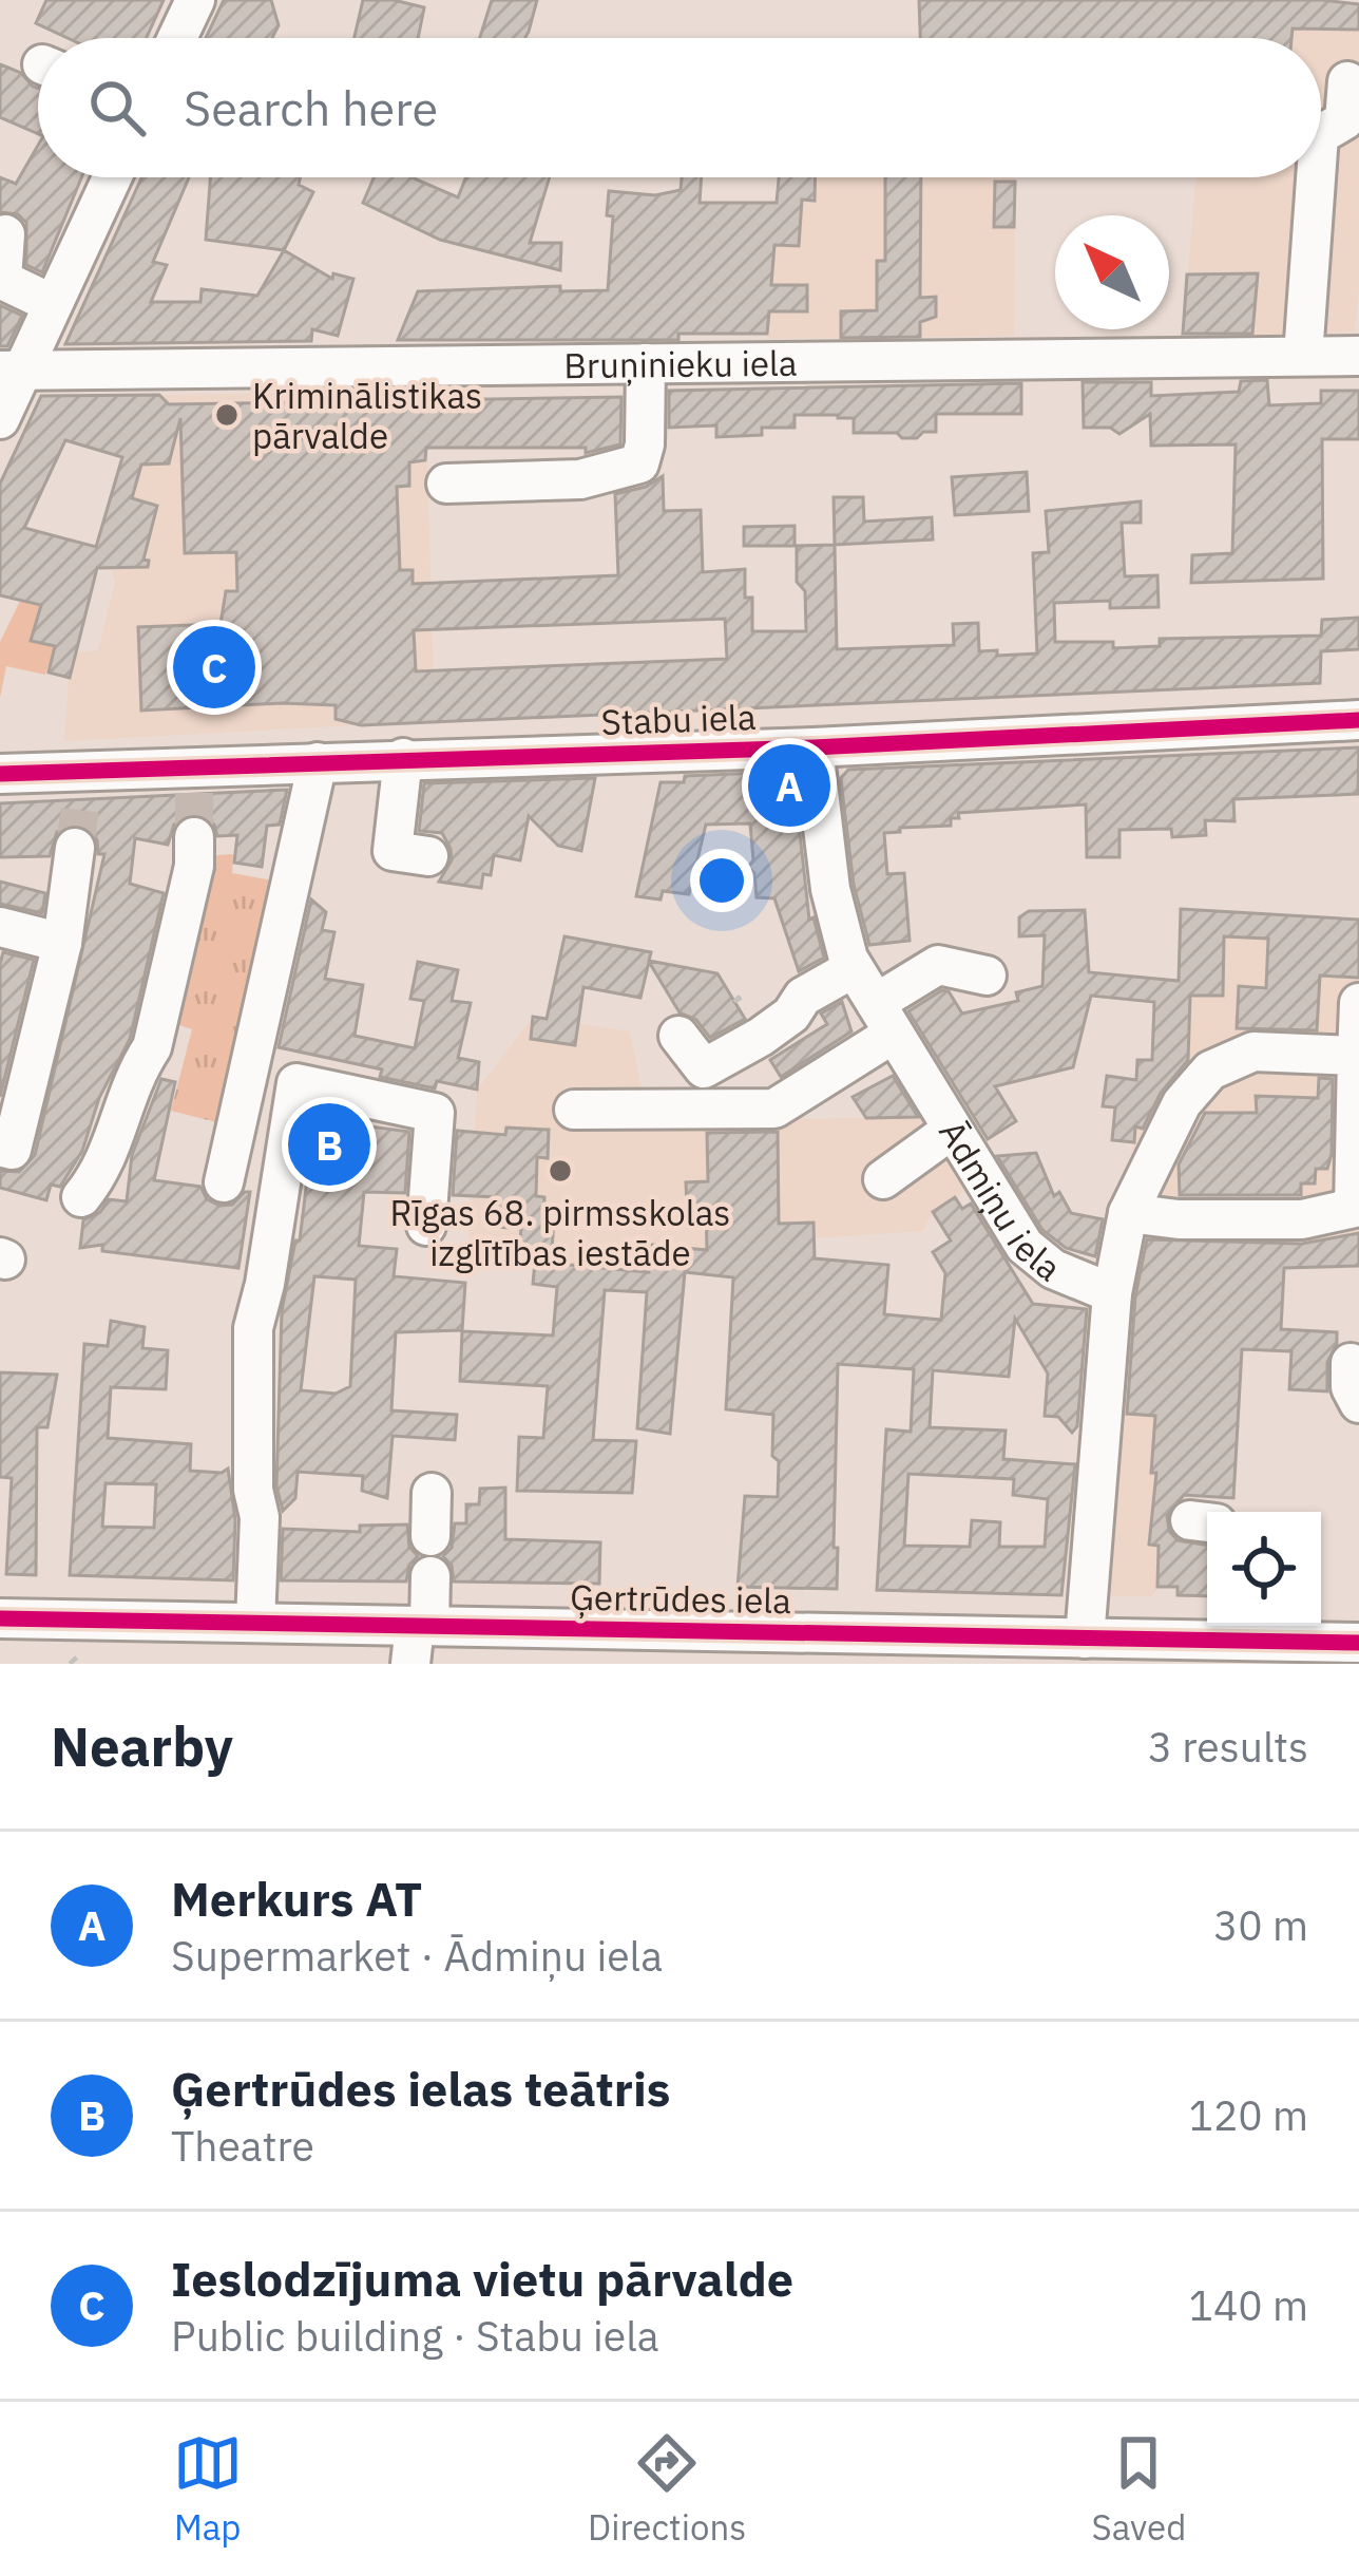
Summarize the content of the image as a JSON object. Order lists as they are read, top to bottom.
{
  "streets": {
    "street": [
      "Bruņinieku iela",
      "Stabu iela",
      "Ādmiņu iela",
      "Ģertrūdes iela"
    ]
  },
  "crossings": [
    ["Stabu iela", "Ādmiņu iela"]
  ],
  "places": ["Kriminālistikas pārvalde", "Rīgas 68. pirmsskolas izglītības iestāde"],
  "north": "top left",
  "page": {
    "search": "Search here",
    "pins": ["C", "A", "B"],
    "heading": ["Nearby", "3 results"],
    "list": [
      {
        "mark": "A",
        "name": "Merkurs AT",
        "note": "Supermarket · Ādmiņu iela",
        "value": "30 m"
      },
      {
        "mark": "B",
        "name": "Ģertrūdes ielas teātris",
        "note": "Theatre",
        "value": "120 m"
      },
      {
        "mark": "C",
        "name": "Ieslodzījuma vietu pārvalde",
        "note": "Public building · Stabu iela",
        "value": "140 m"
      }
    ],
    "nav": ["Map", "Directions", "Saved"]
  }
}
